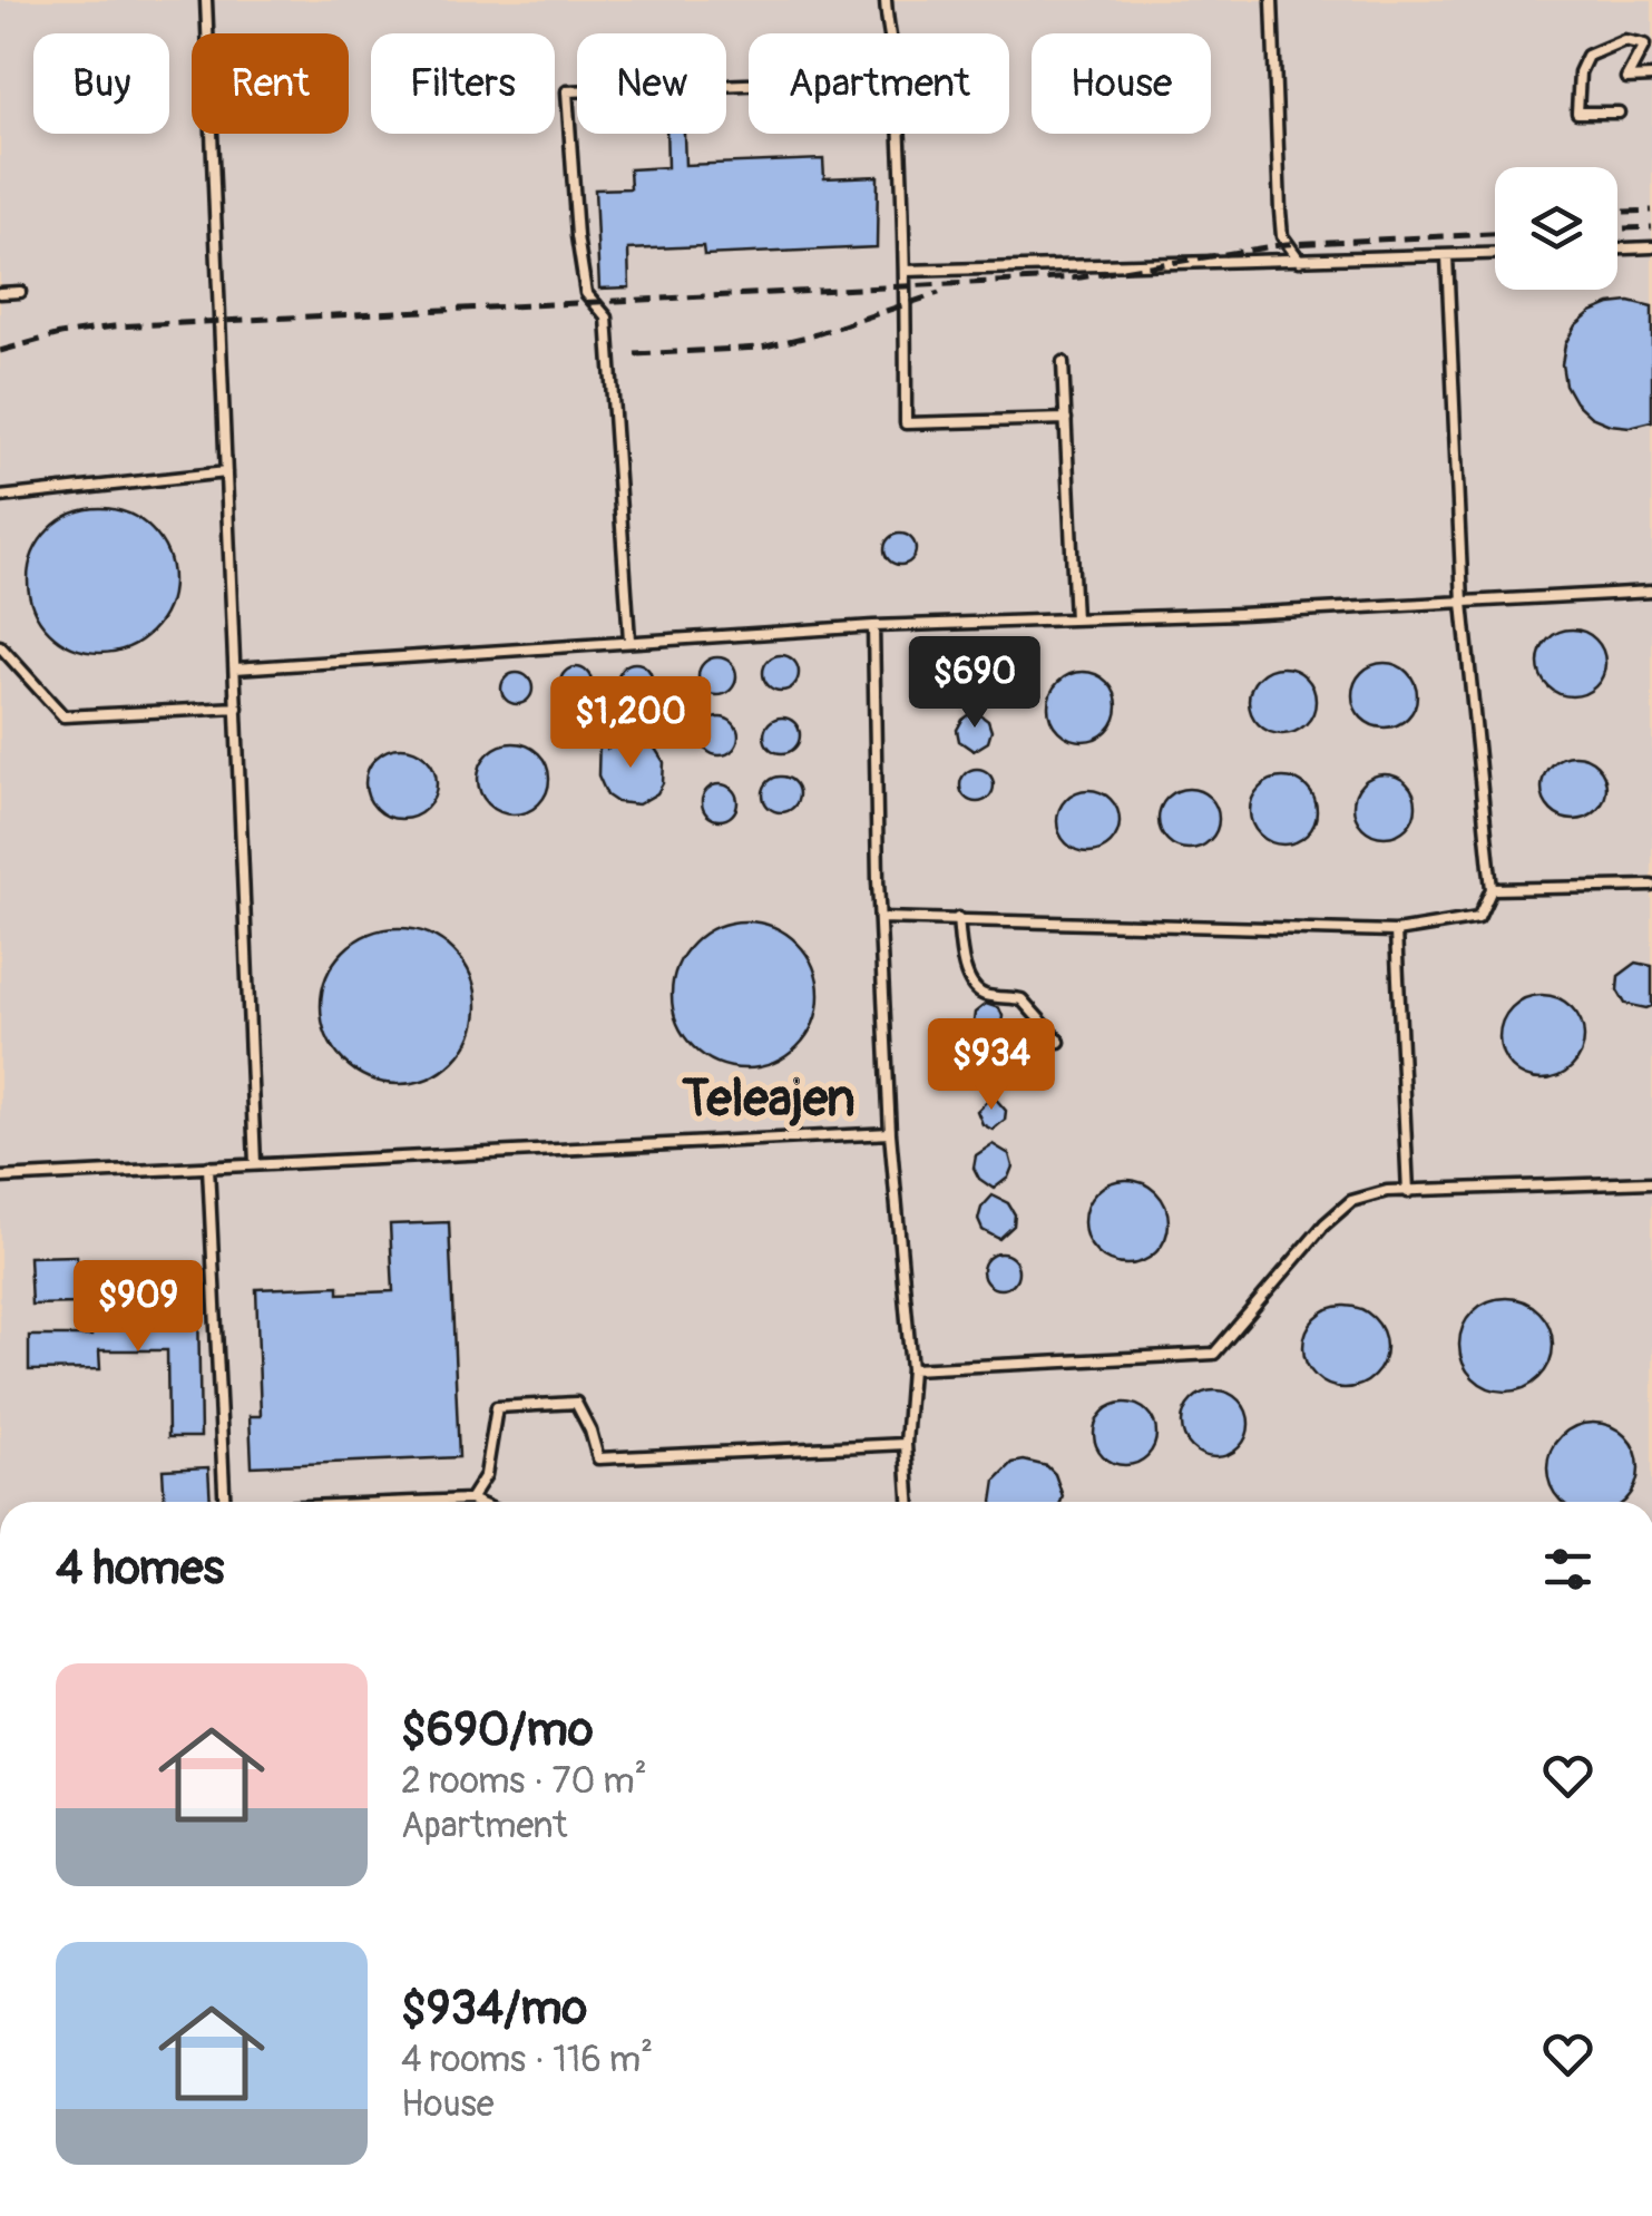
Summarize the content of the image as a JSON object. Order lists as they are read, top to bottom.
{
  "districts": ["Teleajen"],
  "page": {
    "chip": [
      "Buy",
      "Rent",
      "Filters",
      "New",
      "Apartment",
      "House"
    ],
    "price": [
      "$690",
      "$1,200",
      "$934",
      "$909"
    ],
    "heading": "4 homes",
    "list": [
      {
        "name": "$690/mo",
        "note": "2 rooms · 70 m² · Apartment"
      },
      {
        "name": "$934/mo",
        "note": "4 rooms · 116 m² · House"
      }
    ]
  }
}
